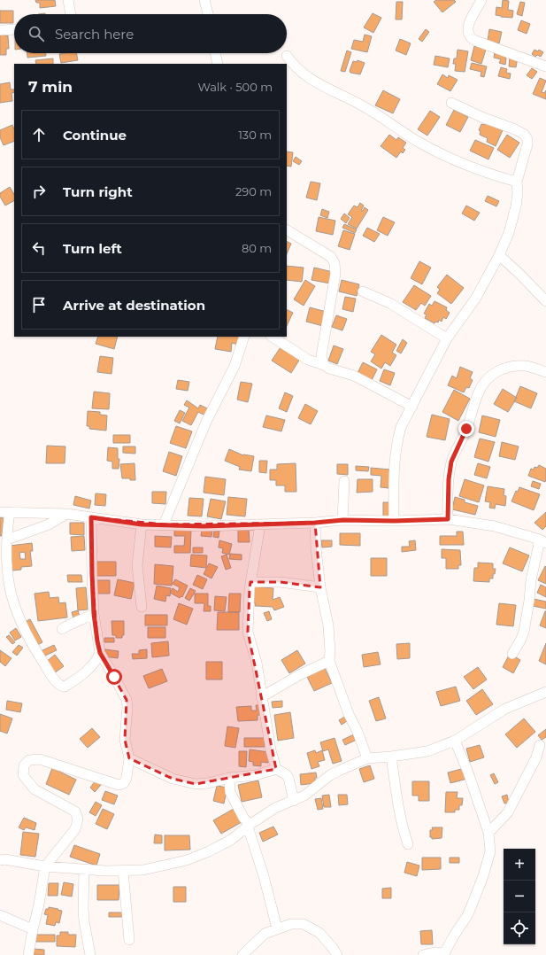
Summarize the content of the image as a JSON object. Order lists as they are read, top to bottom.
{
  "page": {
    "search": "Search here",
    "heading": ["7 min", "Walk · 500 m"],
    "list": [
      ["Continue", "130 m"],
      ["Turn right", "290 m"],
      ["Turn left", "80 m"],
      "Arrive at destination"
    ],
    "map_buttons": ["+", "−"]
  }
}
